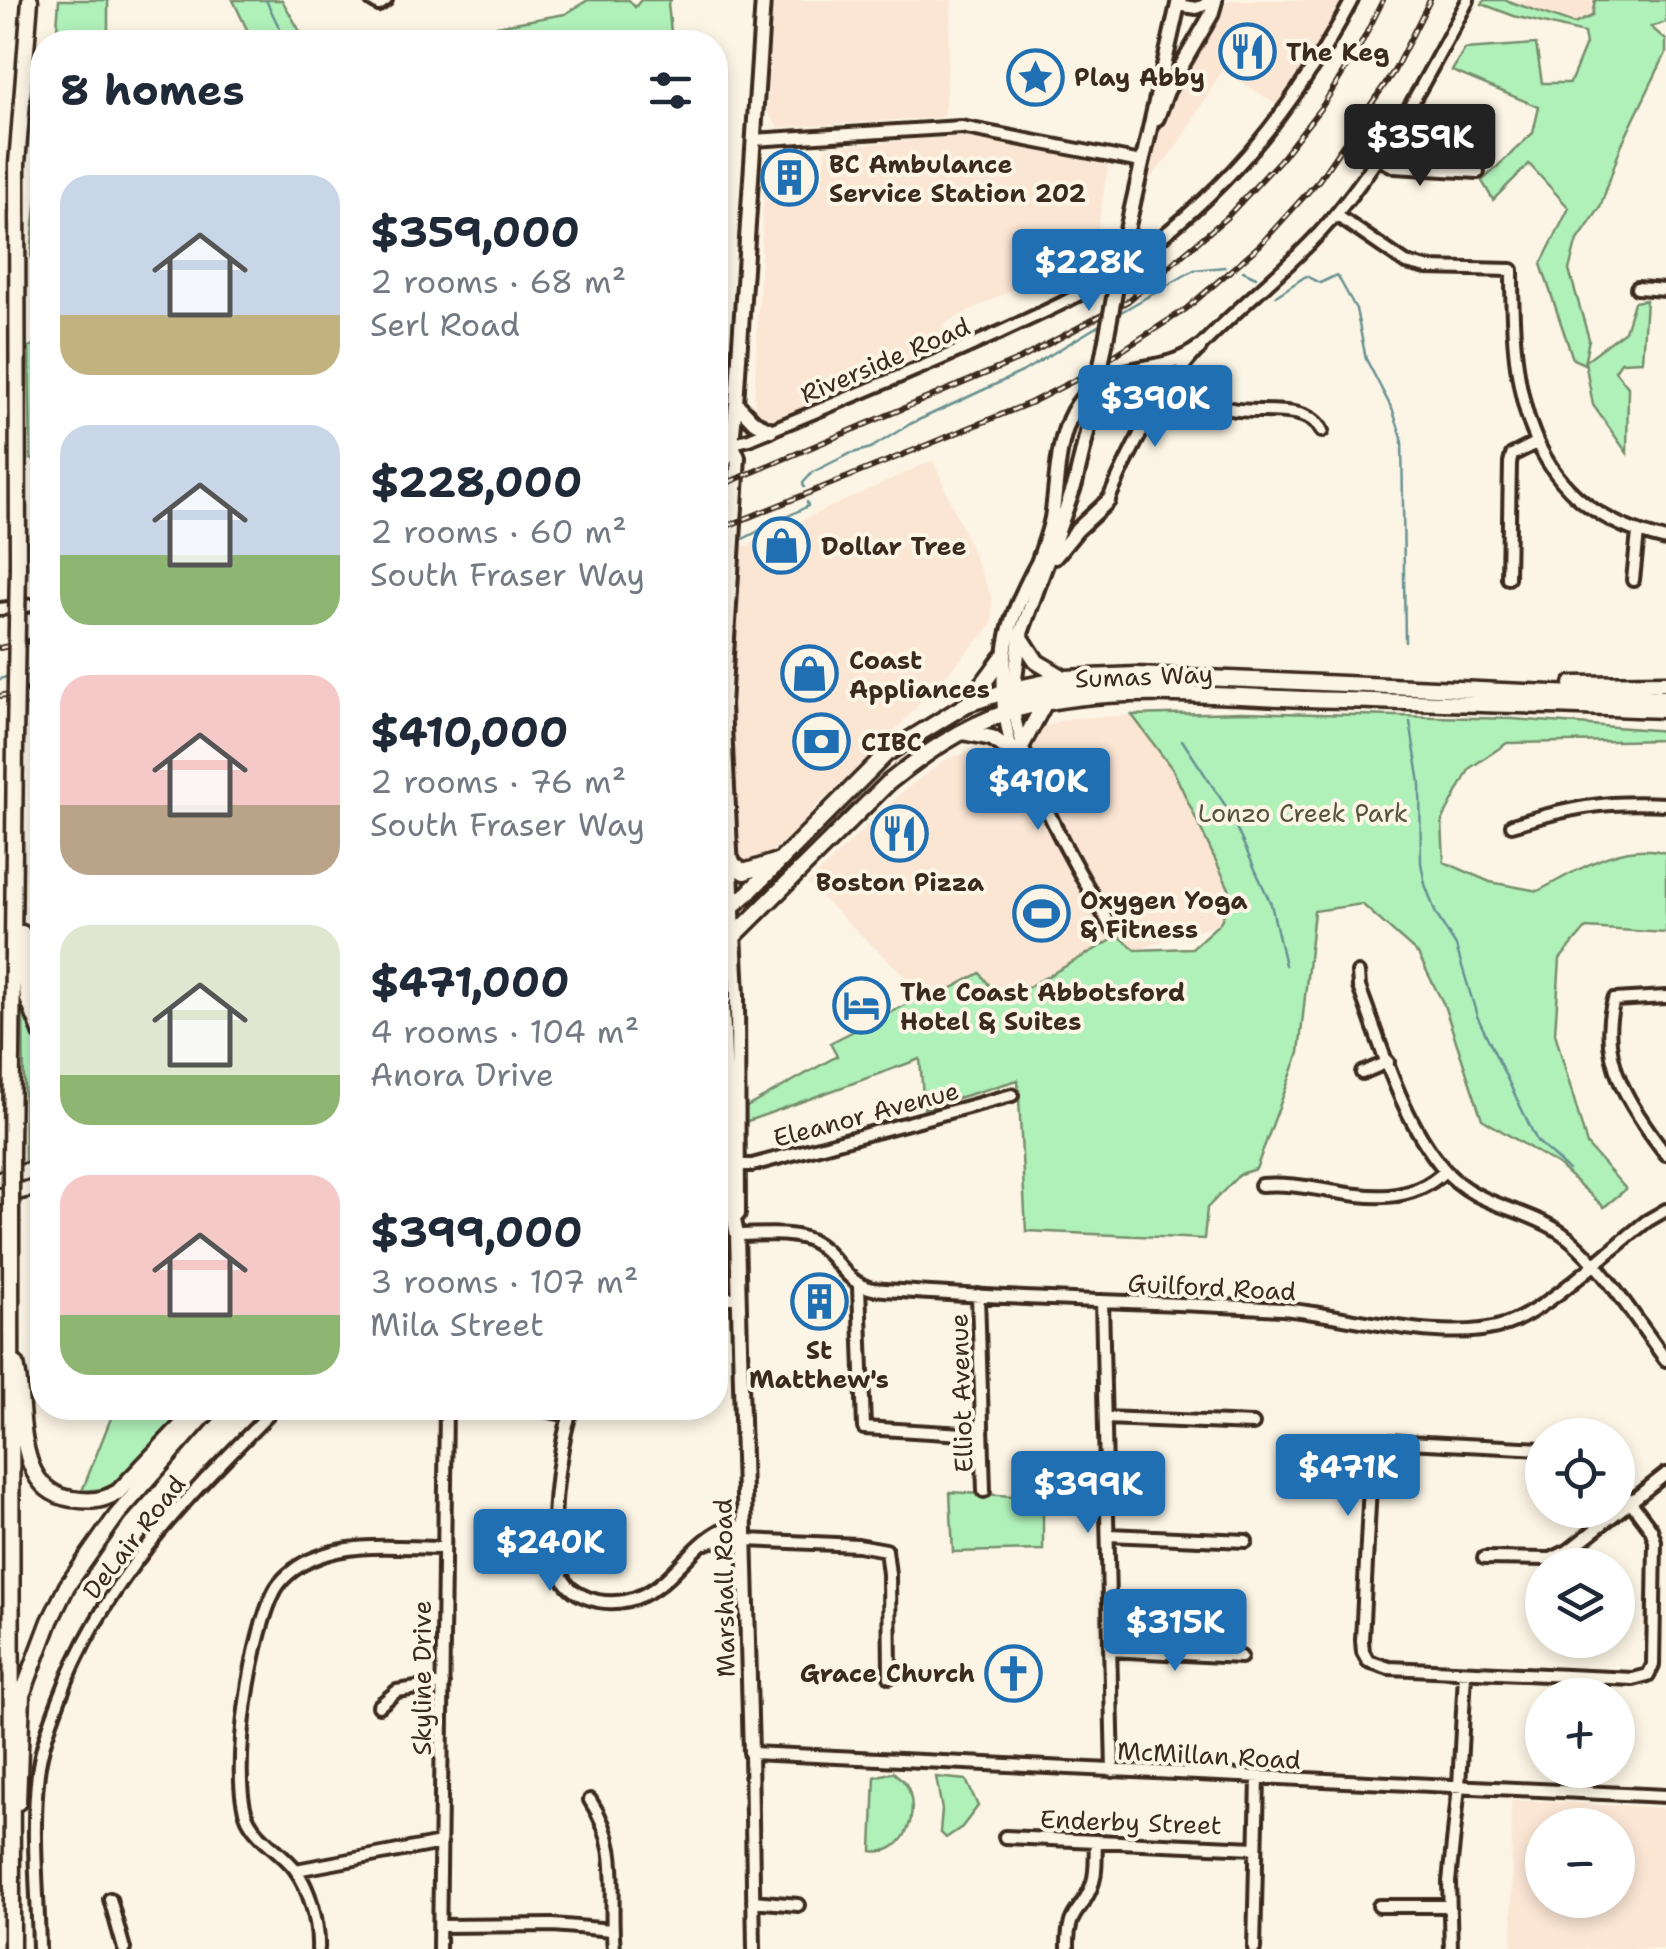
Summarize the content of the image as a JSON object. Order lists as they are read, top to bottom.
{
  "streets": {
    "highway": ["Sumas Way"],
    "main road": ["Marshall Road"],
    "street": [
      "Riverside Road",
      "Eleanor Avenue",
      "Guilford Road",
      "Elliot Avenue",
      "DeLair Road",
      "Skyline Drive",
      "McMillan Road",
      "Enderby Street"
    ]
  },
  "crossings": [
    ["Riverside Road", "Marshall Road"],
    ["Sumas Way", "Marshall Road"],
    ["Eleanor Avenue", "Marshall Road"],
    ["Guilford Road", "Elliot Avenue"],
    ["Marshall Road", "McMillan Road"]
  ],
  "parks": ["Lonzo Creek Park"],
  "places": {
    "restaurant": ["The Keg", "Boston Pizza"],
    "place": ["Play Abby"],
    "building": ["BC Ambulance Service Station 202", "St Matthew's"],
    "shop": ["Dollar Tree", "Coast Appliances"],
    "bank": ["CIBC"],
    "sports": ["Oxygen Yoga & Fitness"],
    "hotel": ["The Coast Abbotsford Hotel & Suites"],
    "church": ["Grace Church"]
  },
  "page": {
    "heading": "8 homes",
    "price": [
      "$359K",
      "$228K",
      "$390K",
      "$410K",
      "$471K",
      "$399K",
      "$240K",
      "$315K"
    ],
    "list": [
      {
        "name": "$359,000",
        "note": "2 rooms · 68 m² · Serl Road"
      },
      {
        "name": "$228,000",
        "note": "2 rooms · 60 m² · South Fraser Way"
      },
      {
        "name": "$410,000",
        "note": "2 rooms · 76 m² · South Fraser Way"
      },
      {
        "name": "$471,000",
        "note": "4 rooms · 104 m² · Anora Drive"
      },
      {
        "name": "$399,000",
        "note": "3 rooms · 107 m² · Mila Street"
      }
    ],
    "map_buttons": ["+", "−"]
  }
}
